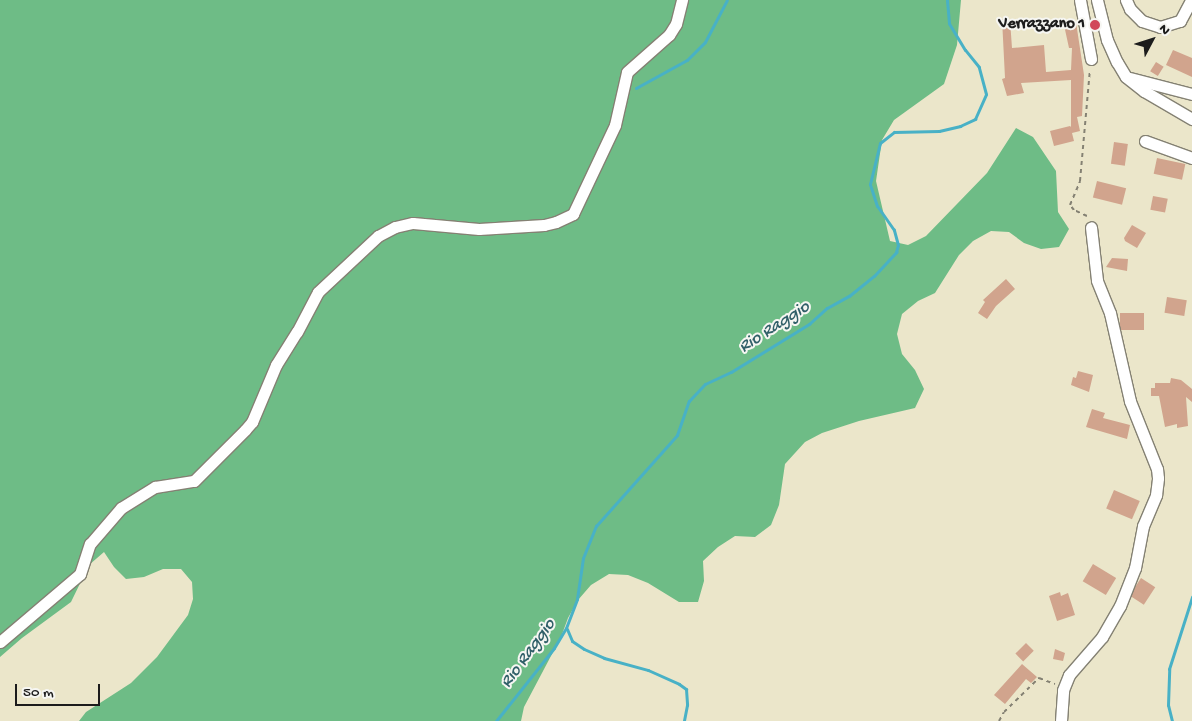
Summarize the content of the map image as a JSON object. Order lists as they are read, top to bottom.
{
  "water": ["Rio Raggio"],
  "places": ["Verrazzano 1"],
  "scale_bar": "50 m",
  "north": "top right"
}
